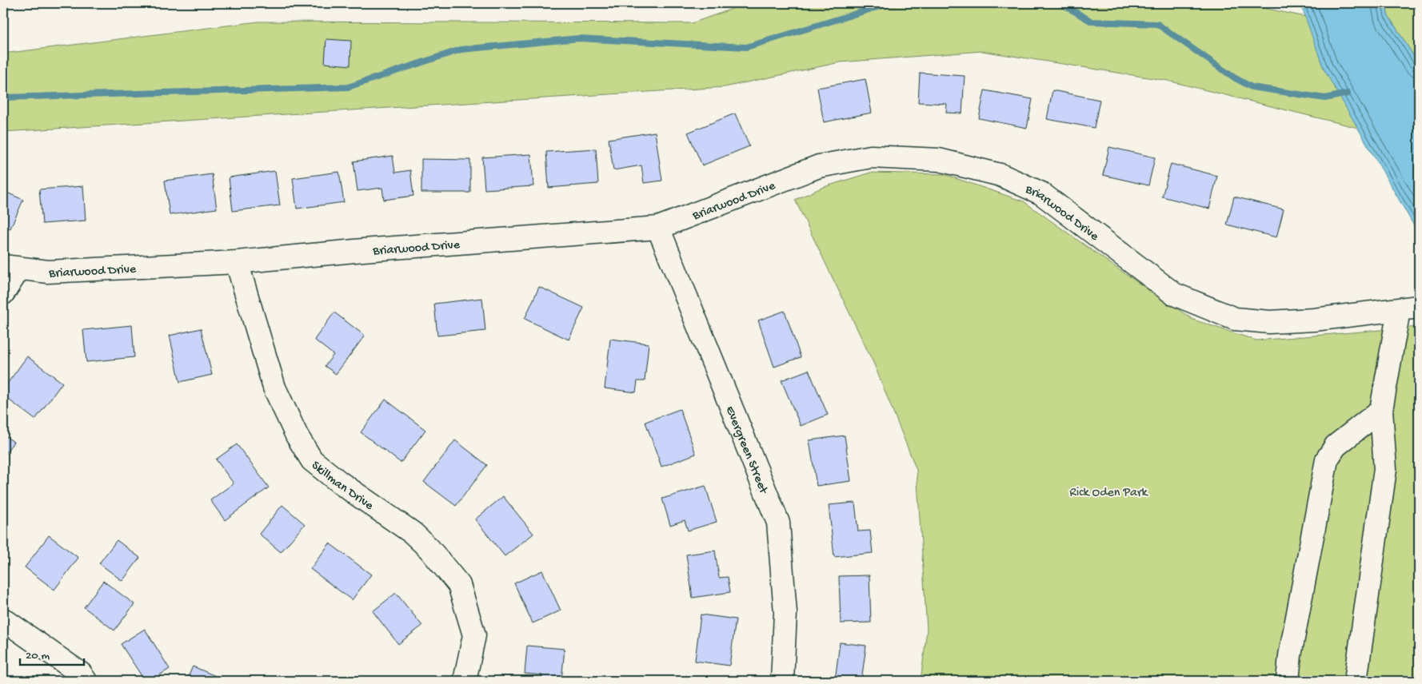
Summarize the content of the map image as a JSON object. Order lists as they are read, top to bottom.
{
  "streets": {
    "street": ["Briarwood Drive", "Evergreen Street", "Skillman Drive"]
  },
  "crossings": [
    ["Briarwood Drive", "Evergreen Street"],
    ["Briarwood Drive", "Skillman Drive"]
  ],
  "parks": ["Rick Oden Park"],
  "scale_bar": "20 m"
}
